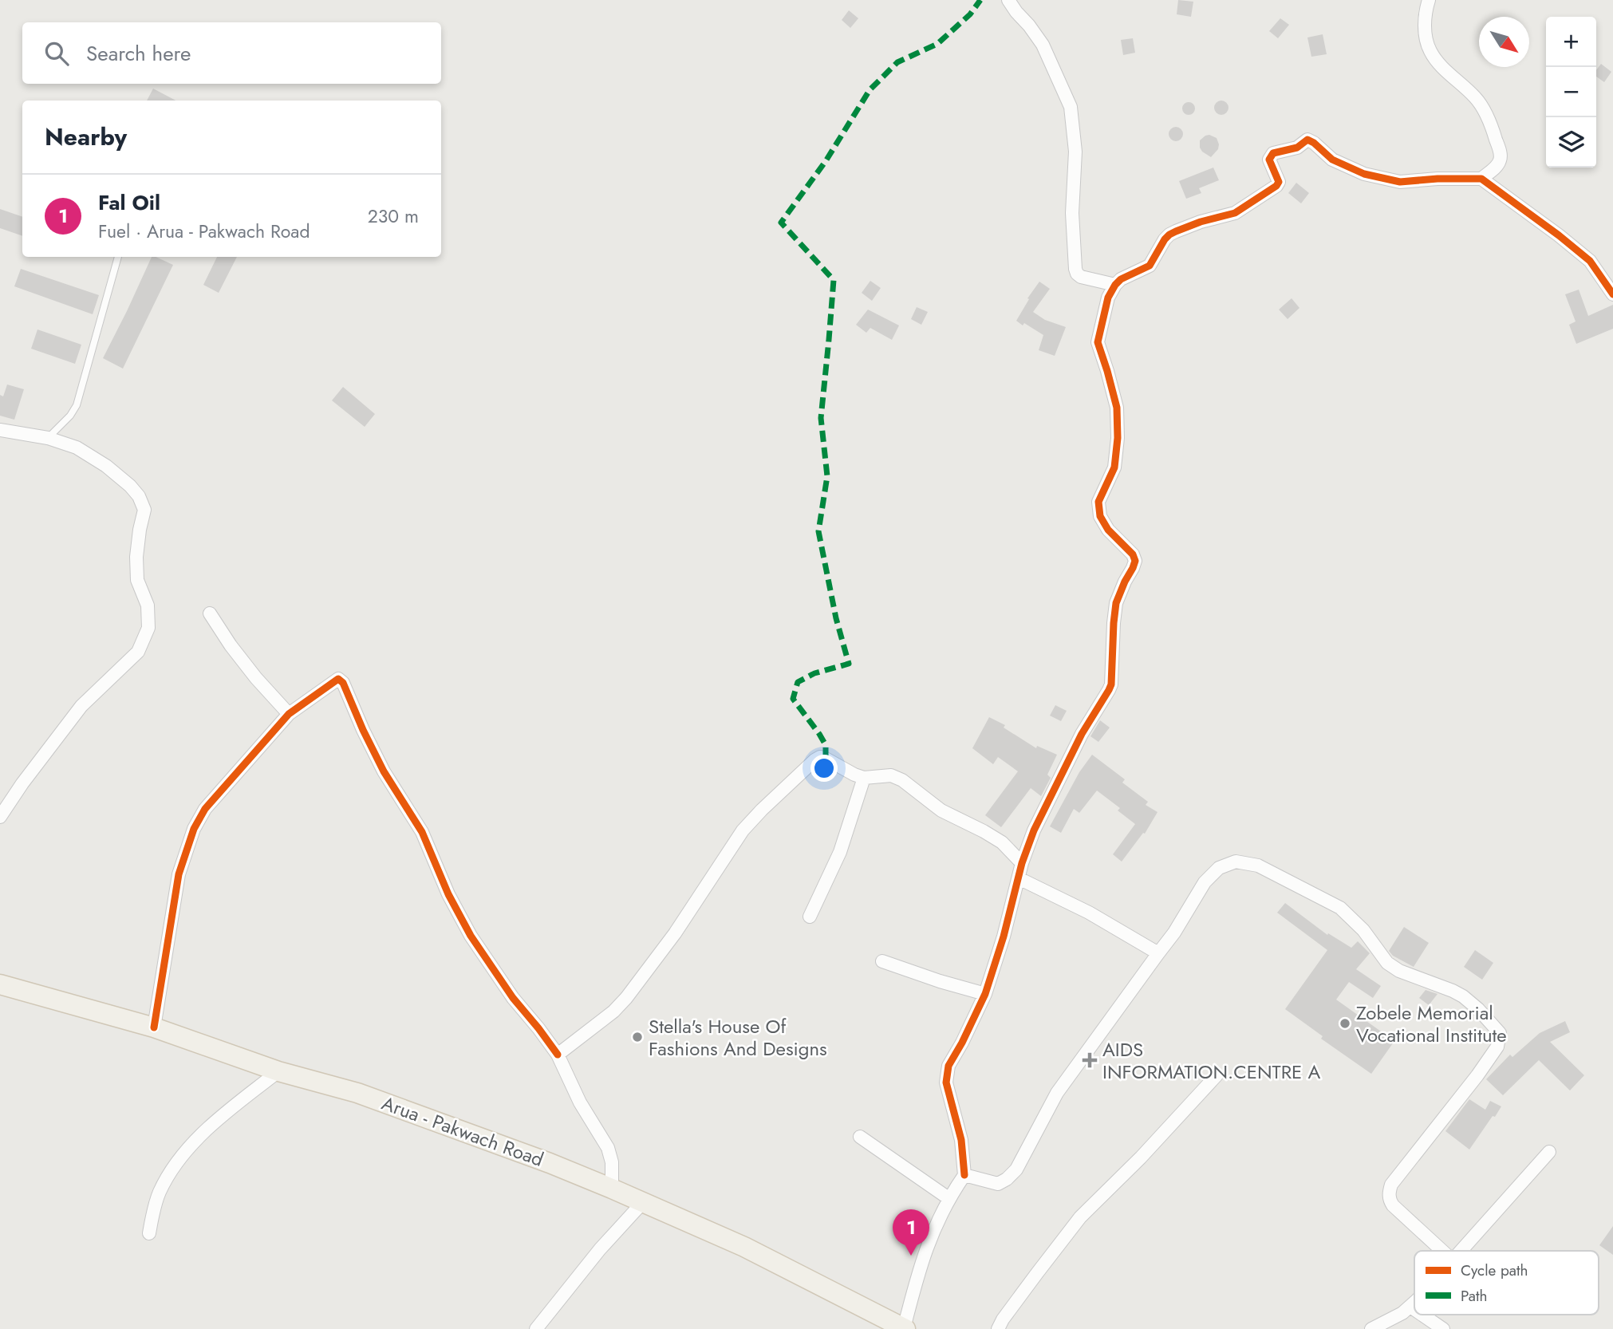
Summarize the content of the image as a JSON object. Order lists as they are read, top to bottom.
{
  "streets": {
    "main road": ["Arua - Pakwach Road"]
  },
  "places": {
    "other": ["Zobele Memorial Vocational Institute", "Stella's House Of Fashions And Designs"],
    "health": ["AIDS INFORMATION.CENTRE A"]
  },
  "legend": ["Cycle path", "Path"],
  "north": "bottom right",
  "page": {
    "map_buttons": ["+", "−"],
    "search": "Search here",
    "heading": "Nearby",
    "list": [
      {
        "mark": "1",
        "name": "Fal Oil",
        "note": "Fuel · Arua - Pakwach Road",
        "value": "230 m"
      }
    ],
    "pins": "1"
  }
}
